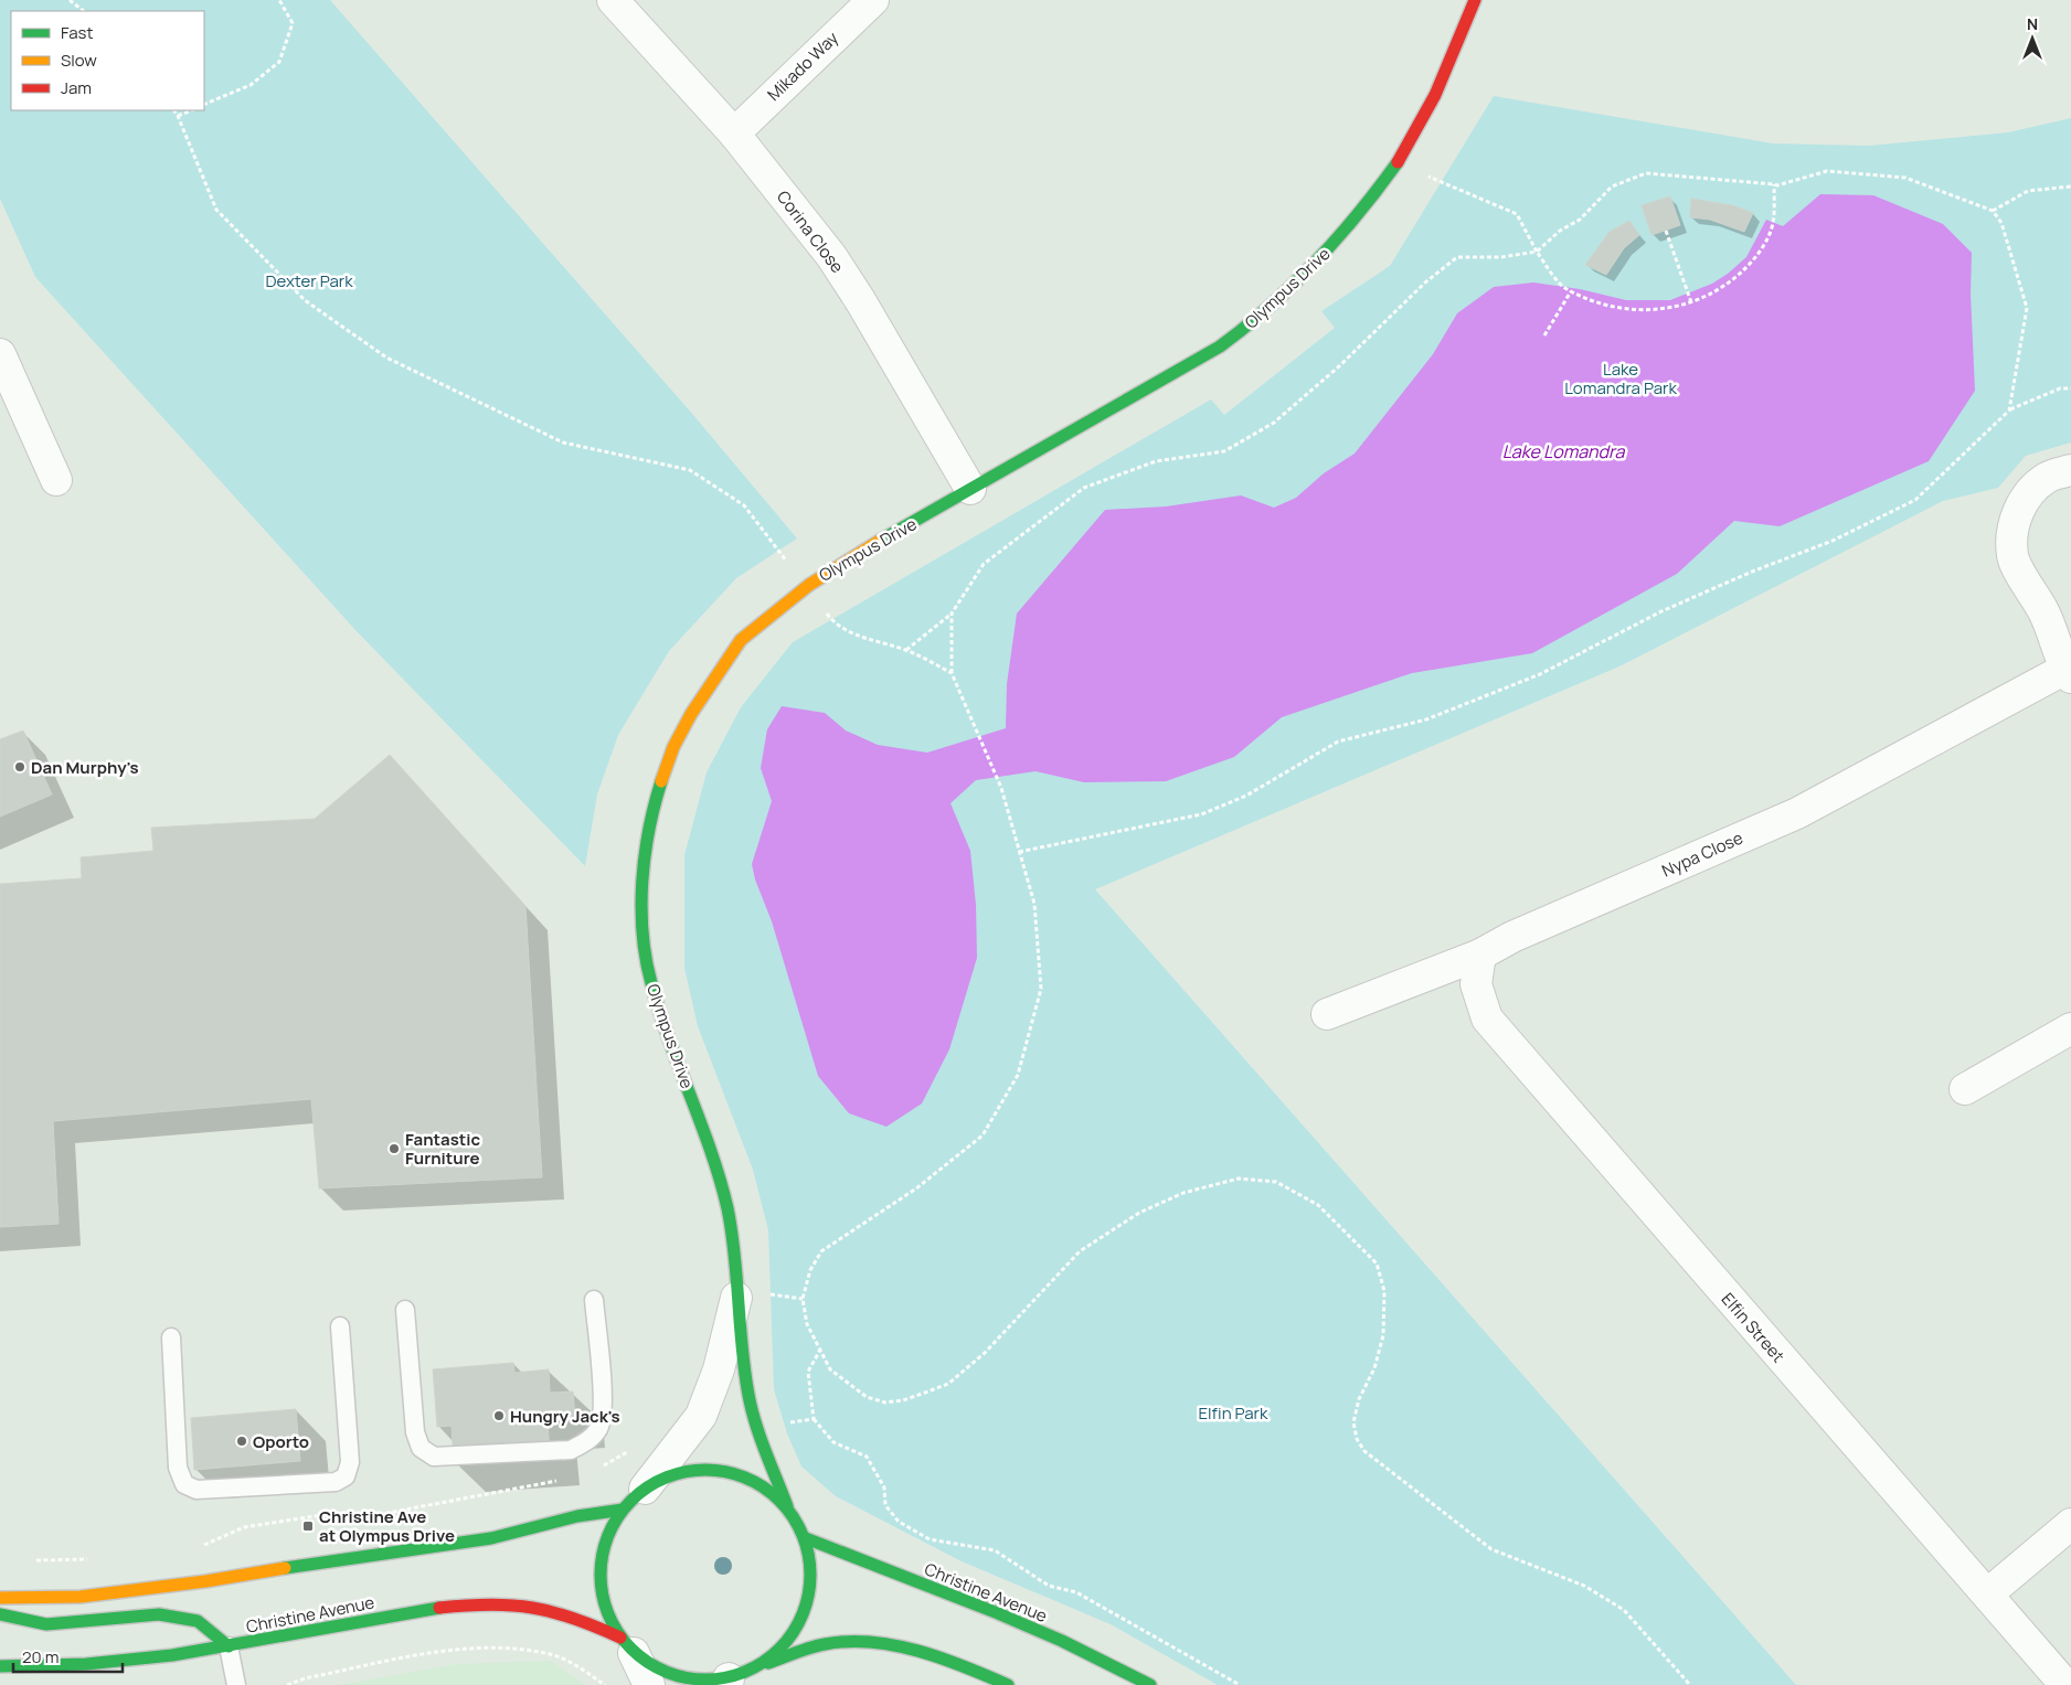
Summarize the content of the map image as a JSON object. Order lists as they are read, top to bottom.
{
  "streets": {
    "main road": ["Olympus Drive", "Christine Avenue"],
    "street": [
      "Mikado Way",
      "Corina Close",
      "Nypa Close",
      "Elfin Street"
    ]
  },
  "crossings": [
    ["Mikado Way", "Corina Close"],
    ["Corina Close", "Olympus Drive"],
    ["Nypa Close", "Elfin Street"]
  ],
  "water": ["Lake Lomandra"],
  "parks": ["Dexter Park", "Lake Lomandra Park", "Elfin Park"],
  "places": {
    "other": [
      "Dan Murphy's",
      "Fantastic Furniture",
      "Hungry Jack's",
      "Oporto"
    ],
    "transit": ["Christine Ave at Olympus Drive"]
  },
  "legend": ["Fast", "Slow", "Jam"],
  "scale_bar": "20 m",
  "north": "top"
}
